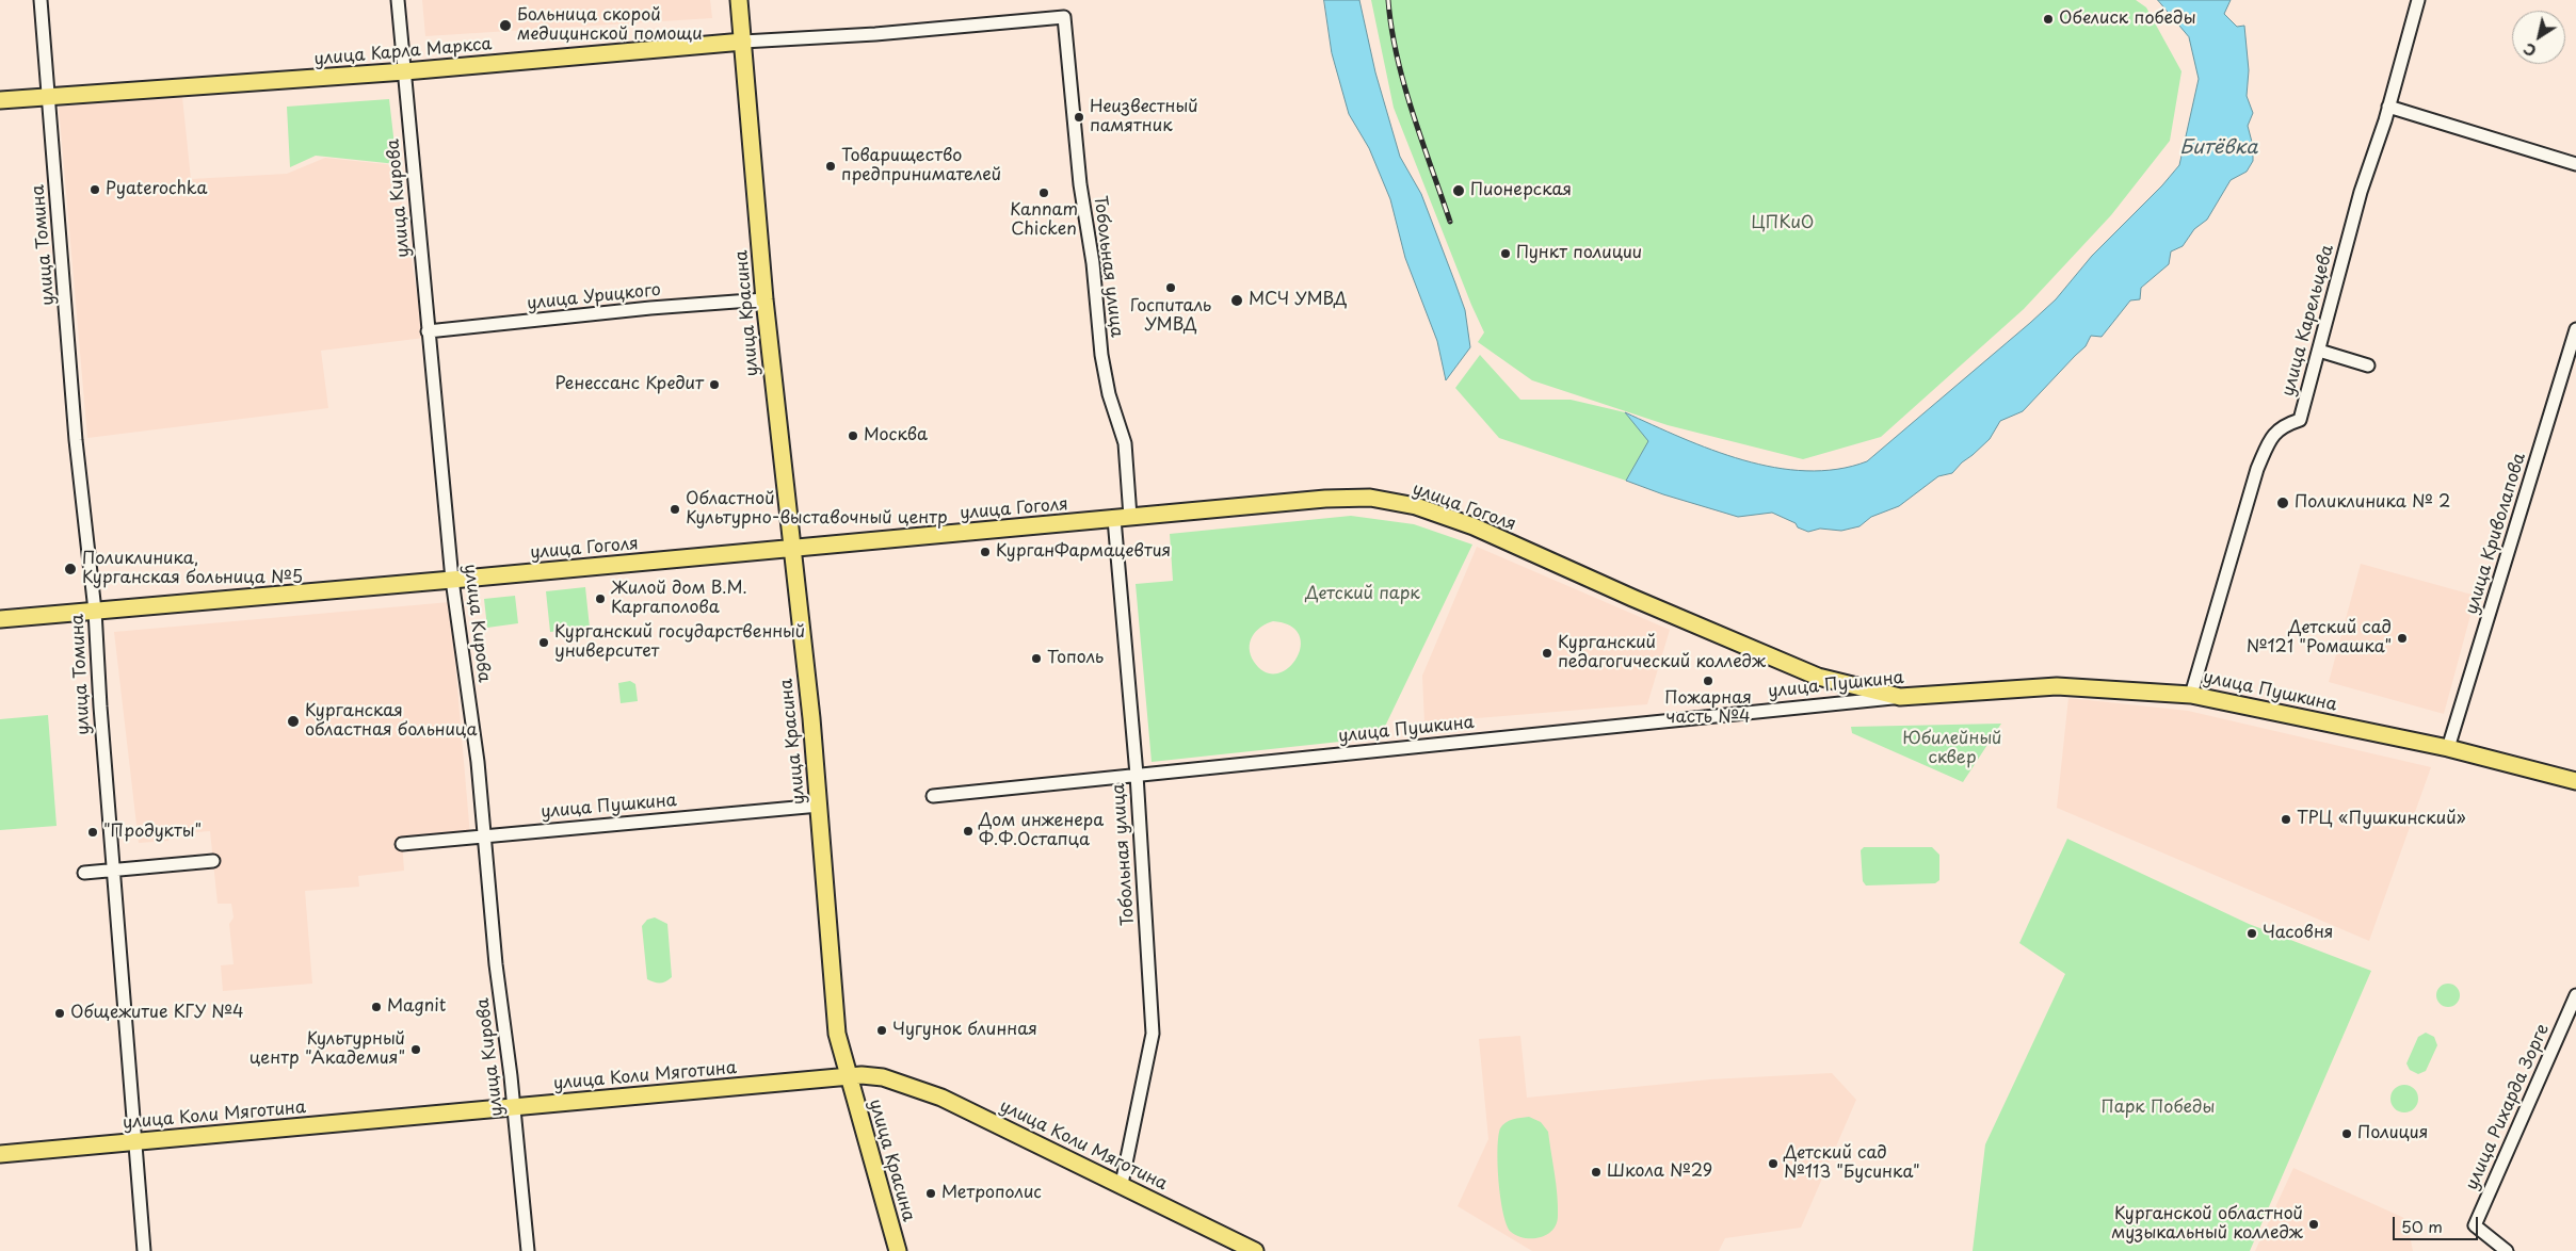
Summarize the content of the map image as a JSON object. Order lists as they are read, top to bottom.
{
  "streets": {
    "main road": [
      "улица Карла Маркса",
      "улица Красина",
      "улица Гоголя",
      "улица Пушкина",
      "улица Коли Мяготина"
    ],
    "street": [
      "улица Кирова",
      "улица Томина",
      "Тобольная улица",
      "улица Урицкого",
      "улица Карельцева",
      "улица Криволапова",
      "улица Рихарда Зорге"
    ]
  },
  "crossings": [
    ["улица Карла Маркса", "улица Кирова"],
    ["улица Карла Маркса", "улица Томина"],
    ["улица Карла Маркса", "Тобольная улица"],
    ["улица Карла Маркса", "улица Красина"],
    ["улица Кирова", "улица Урицкого"],
    ["улица Кирова", "улица Гоголя"],
    ["улица Кирова", "улица Пушкина"],
    ["улица Кирова", "улица Коли Мяготина"],
    ["улица Томина", "улица Гоголя"],
    ["улица Томина", "улица Коли Мяготина"],
    ["Тобольная улица", "улица Гоголя"],
    ["Тобольная улица", "улица Пушкина"],
    ["Тобольная улица", "улица Коли Мяготина"],
    ["улица Урицкого", "улица Красина"],
    ["улица Красина", "улица Гоголя"],
    ["улица Красина", "улица Пушкина"],
    ["улица Красина", "улица Коли Мяготина"],
    ["улица Карельцева", "улица Пушкина"],
    ["улица Гоголя", "улица Пушкина"],
    ["улица Криволапова", "улица Пушкина"]
  ],
  "water": ["Битёвка"],
  "parks": [
    "ЦПКиО",
    "Детский парк",
    "Юбилейный сквер",
    "Парк Победы"
  ],
  "places": [
    "Обелиск победы",
    "Больница скорой медицинской помощи",
    "Неизвестный памятник",
    "Товарищество предпринимателей",
    "Pyaterochka",
    "Пионерская",
    "Kannam Chicken",
    "Пункт полиции",
    "Госпиталь УМВД",
    "МСЧ УМВД",
    "Ренессанс Кредит",
    "Москва",
    "Поликлиника № 2",
    "Областной Культурно-выставочный центр",
    "КурганФармацевтия",
    "Поликлиника, Курганская больница №5",
    "Жилой дом В.М. Каргаполова",
    "Детский сад №121 \"Ромашка\"",
    "Курганский государственный университет",
    "Курганский педагогический колледж",
    "Тополь",
    "Пожарная часть №4",
    "Курганская областная больница",
    "ТРЦ «Пушкинский»",
    "Дом инженера Ф.Ф.Остапца",
    "\"Продукты\"",
    "Часовня",
    "Magnit",
    "Общежитие КГУ №4",
    "Чугунок блинная",
    "Культурный центр \"Академия\"",
    "Полиция",
    "Детский сад №113 \"Бусинка\"",
    "Школа №29",
    "Метрополис",
    "Курганской областной музыкальный колледж"
  ],
  "scale_bar": "50 m",
  "north": "bottom left"
}
